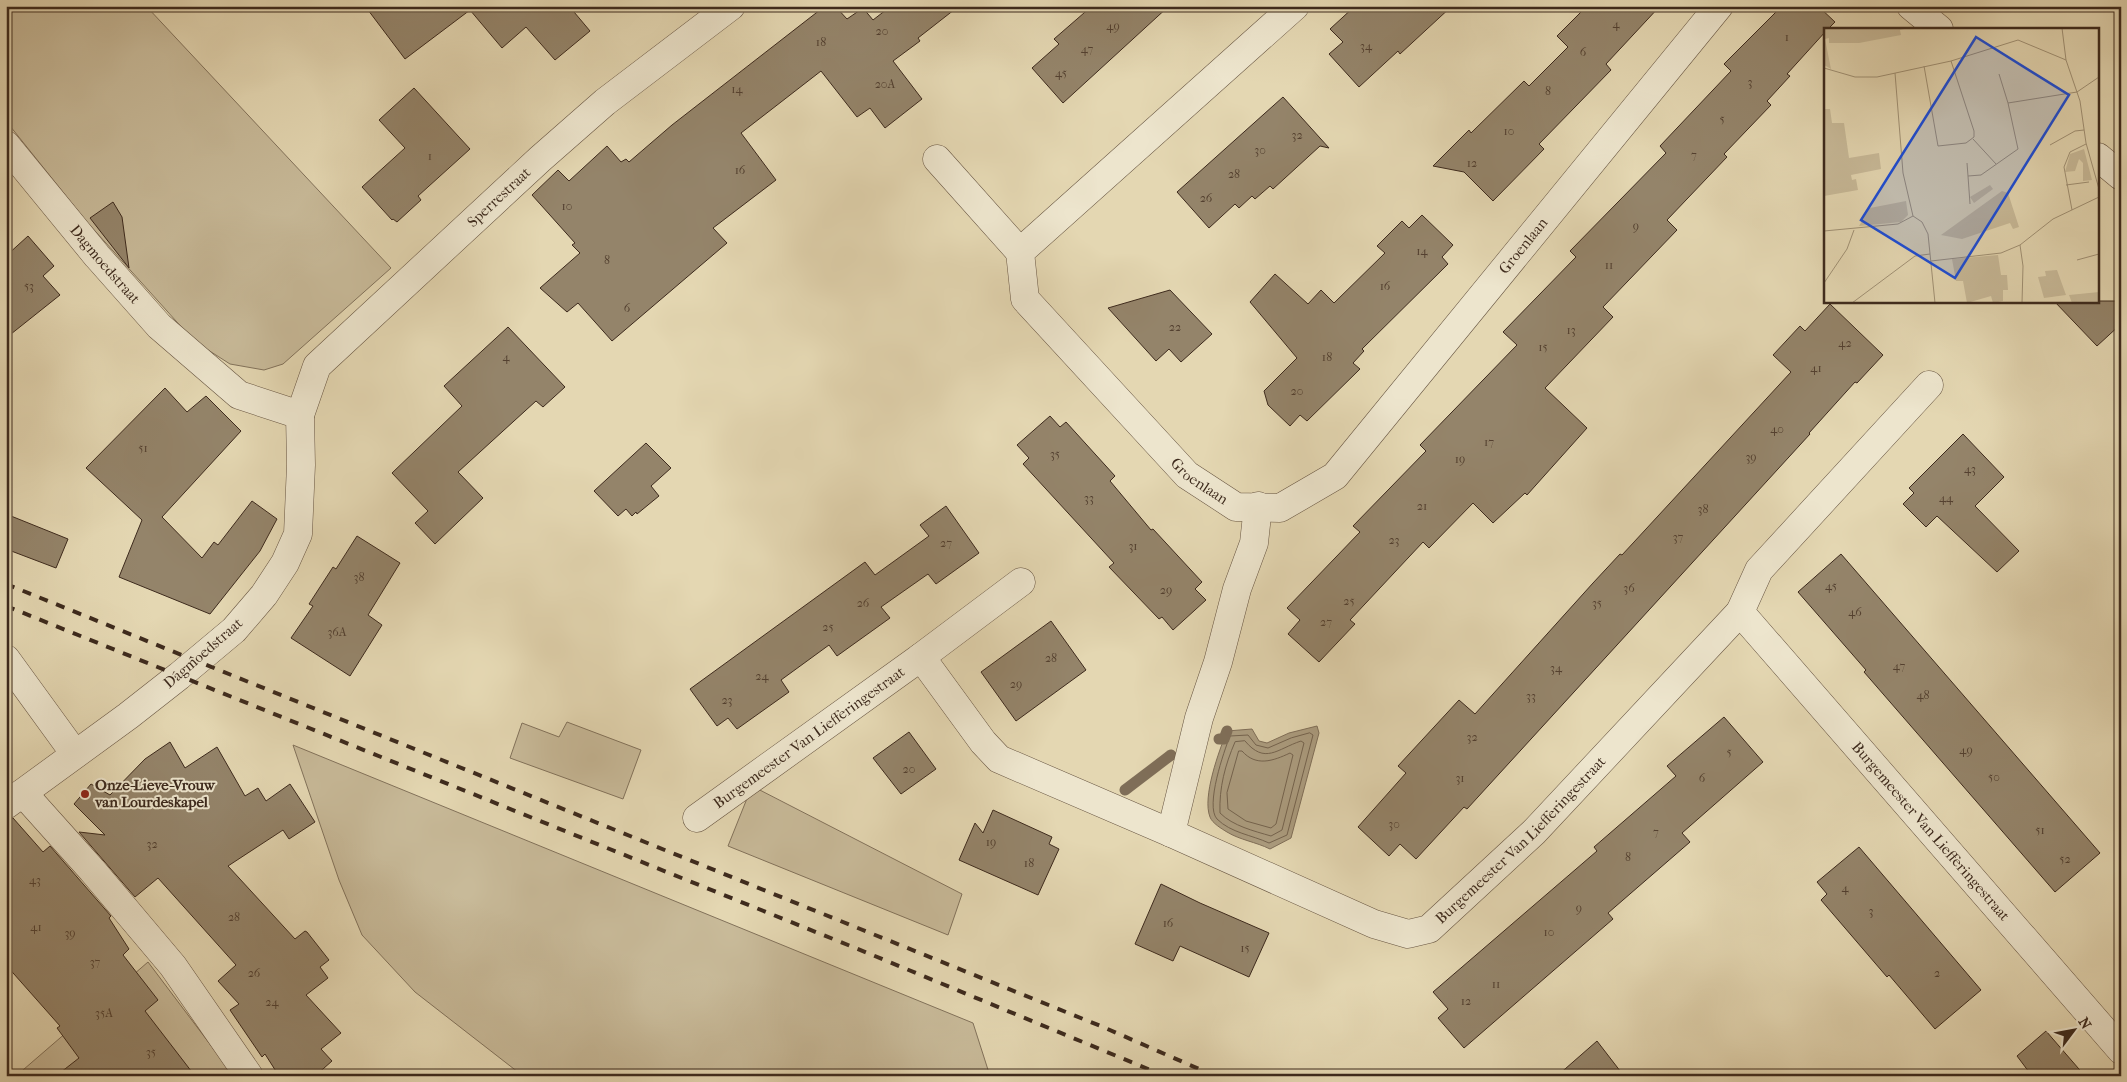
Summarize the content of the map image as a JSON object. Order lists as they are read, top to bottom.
{
  "streets": {
    "street": [
      "Sperrestraat",
      "Groenlaan",
      "Dagmoedstraat",
      "Burgemeester Van Liefferingestraat"
    ]
  },
  "crossings": [
    ["Sperrestraat", "Dagmoedstraat"]
  ],
  "places": ["Onze-Lieve-Vrouw van Lourdeskapel"],
  "house_numbers": [
    "4",
    "49",
    "20",
    "1",
    "18",
    "34",
    "47",
    "6",
    "45",
    "3",
    "20A",
    "14",
    "8",
    "5",
    "10",
    "32",
    "30",
    "7",
    "1",
    "12",
    "16",
    "28",
    "26",
    "10",
    "9",
    "14",
    "8",
    "11",
    "53",
    "16",
    "6",
    "22",
    "13",
    "42",
    "15",
    "4",
    "18",
    "41",
    "20",
    "40",
    "17",
    "51",
    "35",
    "39",
    "19",
    "43",
    "33",
    "44",
    "21",
    "38",
    "37",
    "23",
    "27",
    "31",
    "38",
    "45",
    "36",
    "29",
    "25",
    "26",
    "35",
    "46",
    "27",
    "25",
    "36A",
    "28",
    "47",
    "34",
    "24",
    "29",
    "48",
    "33",
    "23",
    "32",
    "49",
    "5",
    "20",
    "50",
    "31",
    "6",
    "30",
    "51",
    "7",
    "19",
    "32",
    "8",
    "52",
    "18",
    "43",
    "4",
    "9",
    "3",
    "28",
    "16",
    "41",
    "10",
    "39",
    "15",
    "37",
    "26",
    "2",
    "11",
    "12",
    "24",
    "35A",
    "35"
  ],
  "north": "top right"
}
